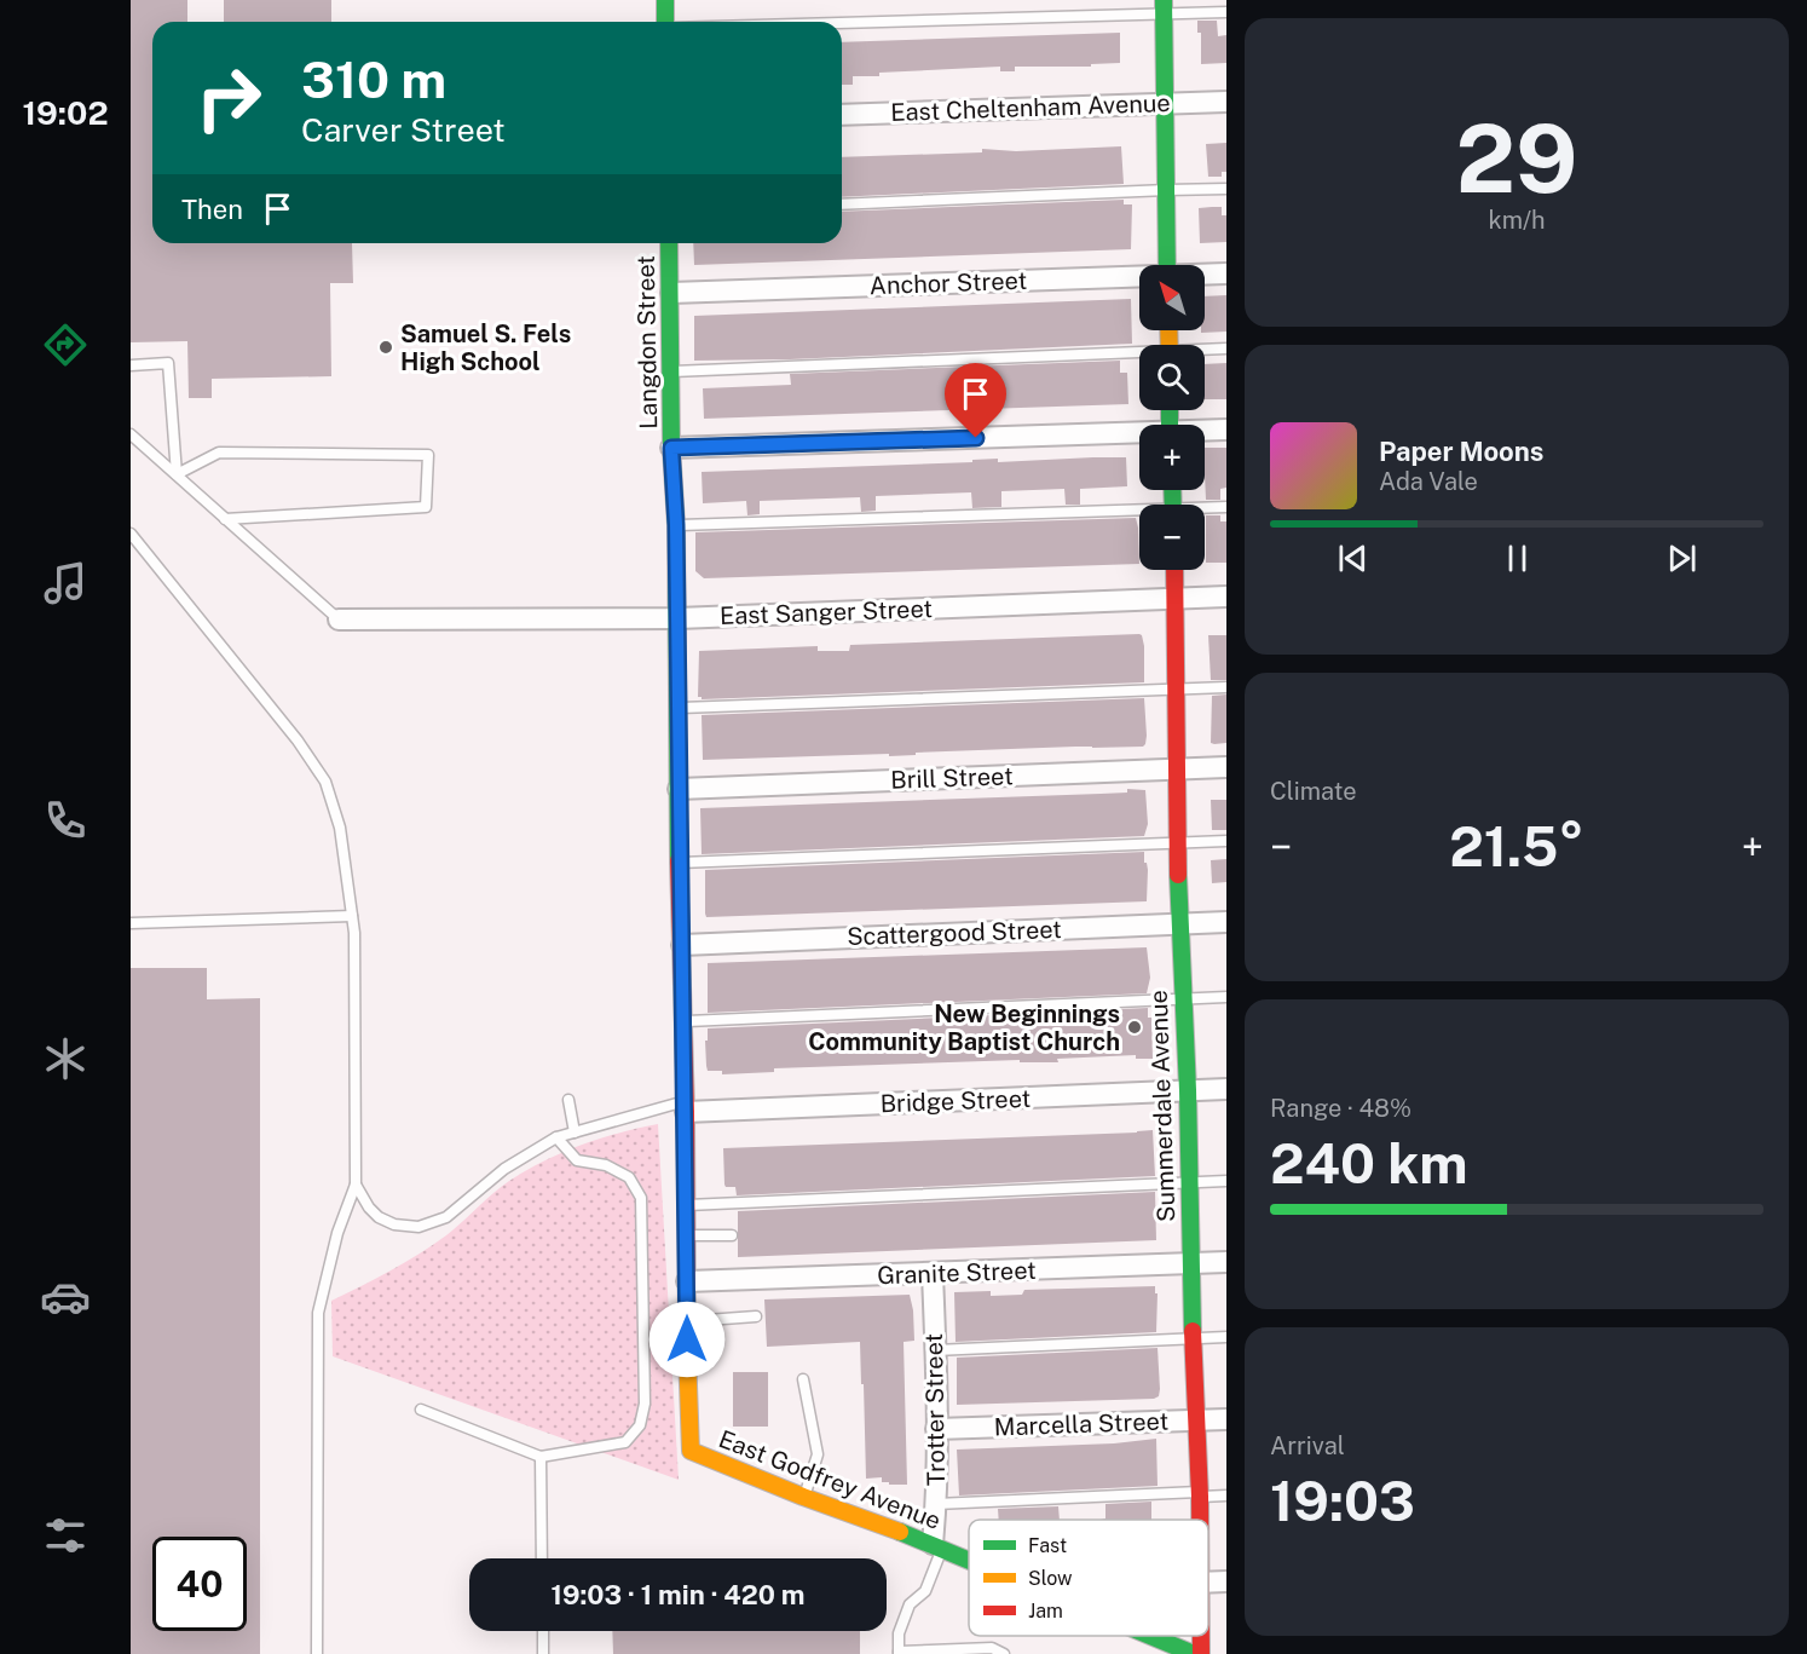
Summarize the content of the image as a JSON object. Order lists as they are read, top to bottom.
{
  "streets": {
    "street": [
      "East Cheltenham Avenue",
      "Anchor Street",
      "Langdon Street",
      "East Sanger Street",
      "Brill Street",
      "Scattergood Street",
      "Bridge Street",
      "Summerdale Avenue",
      "Granite Street",
      "Trotter Street",
      "Marcella Street",
      "East Godfrey Avenue"
    ]
  },
  "crossings": [
    ["Anchor Street", "Langdon Street"],
    ["Langdon Street", "East Sanger Street"],
    ["Langdon Street", "Brill Street"],
    ["Langdon Street", "Scattergood Street"],
    ["Langdon Street", "Bridge Street"],
    ["Langdon Street", "Granite Street"],
    ["Langdon Street", "East Godfrey Avenue"],
    ["East Sanger Street", "Summerdale Avenue"],
    ["Brill Street", "Summerdale Avenue"],
    ["Scattergood Street", "Summerdale Avenue"],
    ["Bridge Street", "Summerdale Avenue"],
    ["Summerdale Avenue", "Granite Street"],
    ["Summerdale Avenue", "Marcella Street"],
    ["Granite Street", "Trotter Street"],
    ["Trotter Street", "Marcella Street"],
    ["Trotter Street", "East Godfrey Avenue"]
  ],
  "places": ["Samuel S. Fels High School", "New Beginnings Community Baptist Church"],
  "legend": ["Fast", "Slow", "Jam"],
  "north": "top left",
  "page": {
    "tabs": "19:02",
    "tile": [
      ["29", "km/h"],
      "Climate",
      ["Range · 48%", "240 km"],
      ["Arrival", "19:03"]
    ],
    "turn": ["310 m", "Carver Street"],
    "then": "Then",
    "map_buttons": ["+", "−"],
    "song": ["Paper Moons", "Ada Vale"],
    "heat": ["−", "21.5°", "+"],
    "limit": "40",
    "trip": "19:03 · 1 min · 420 m"
  }
}
